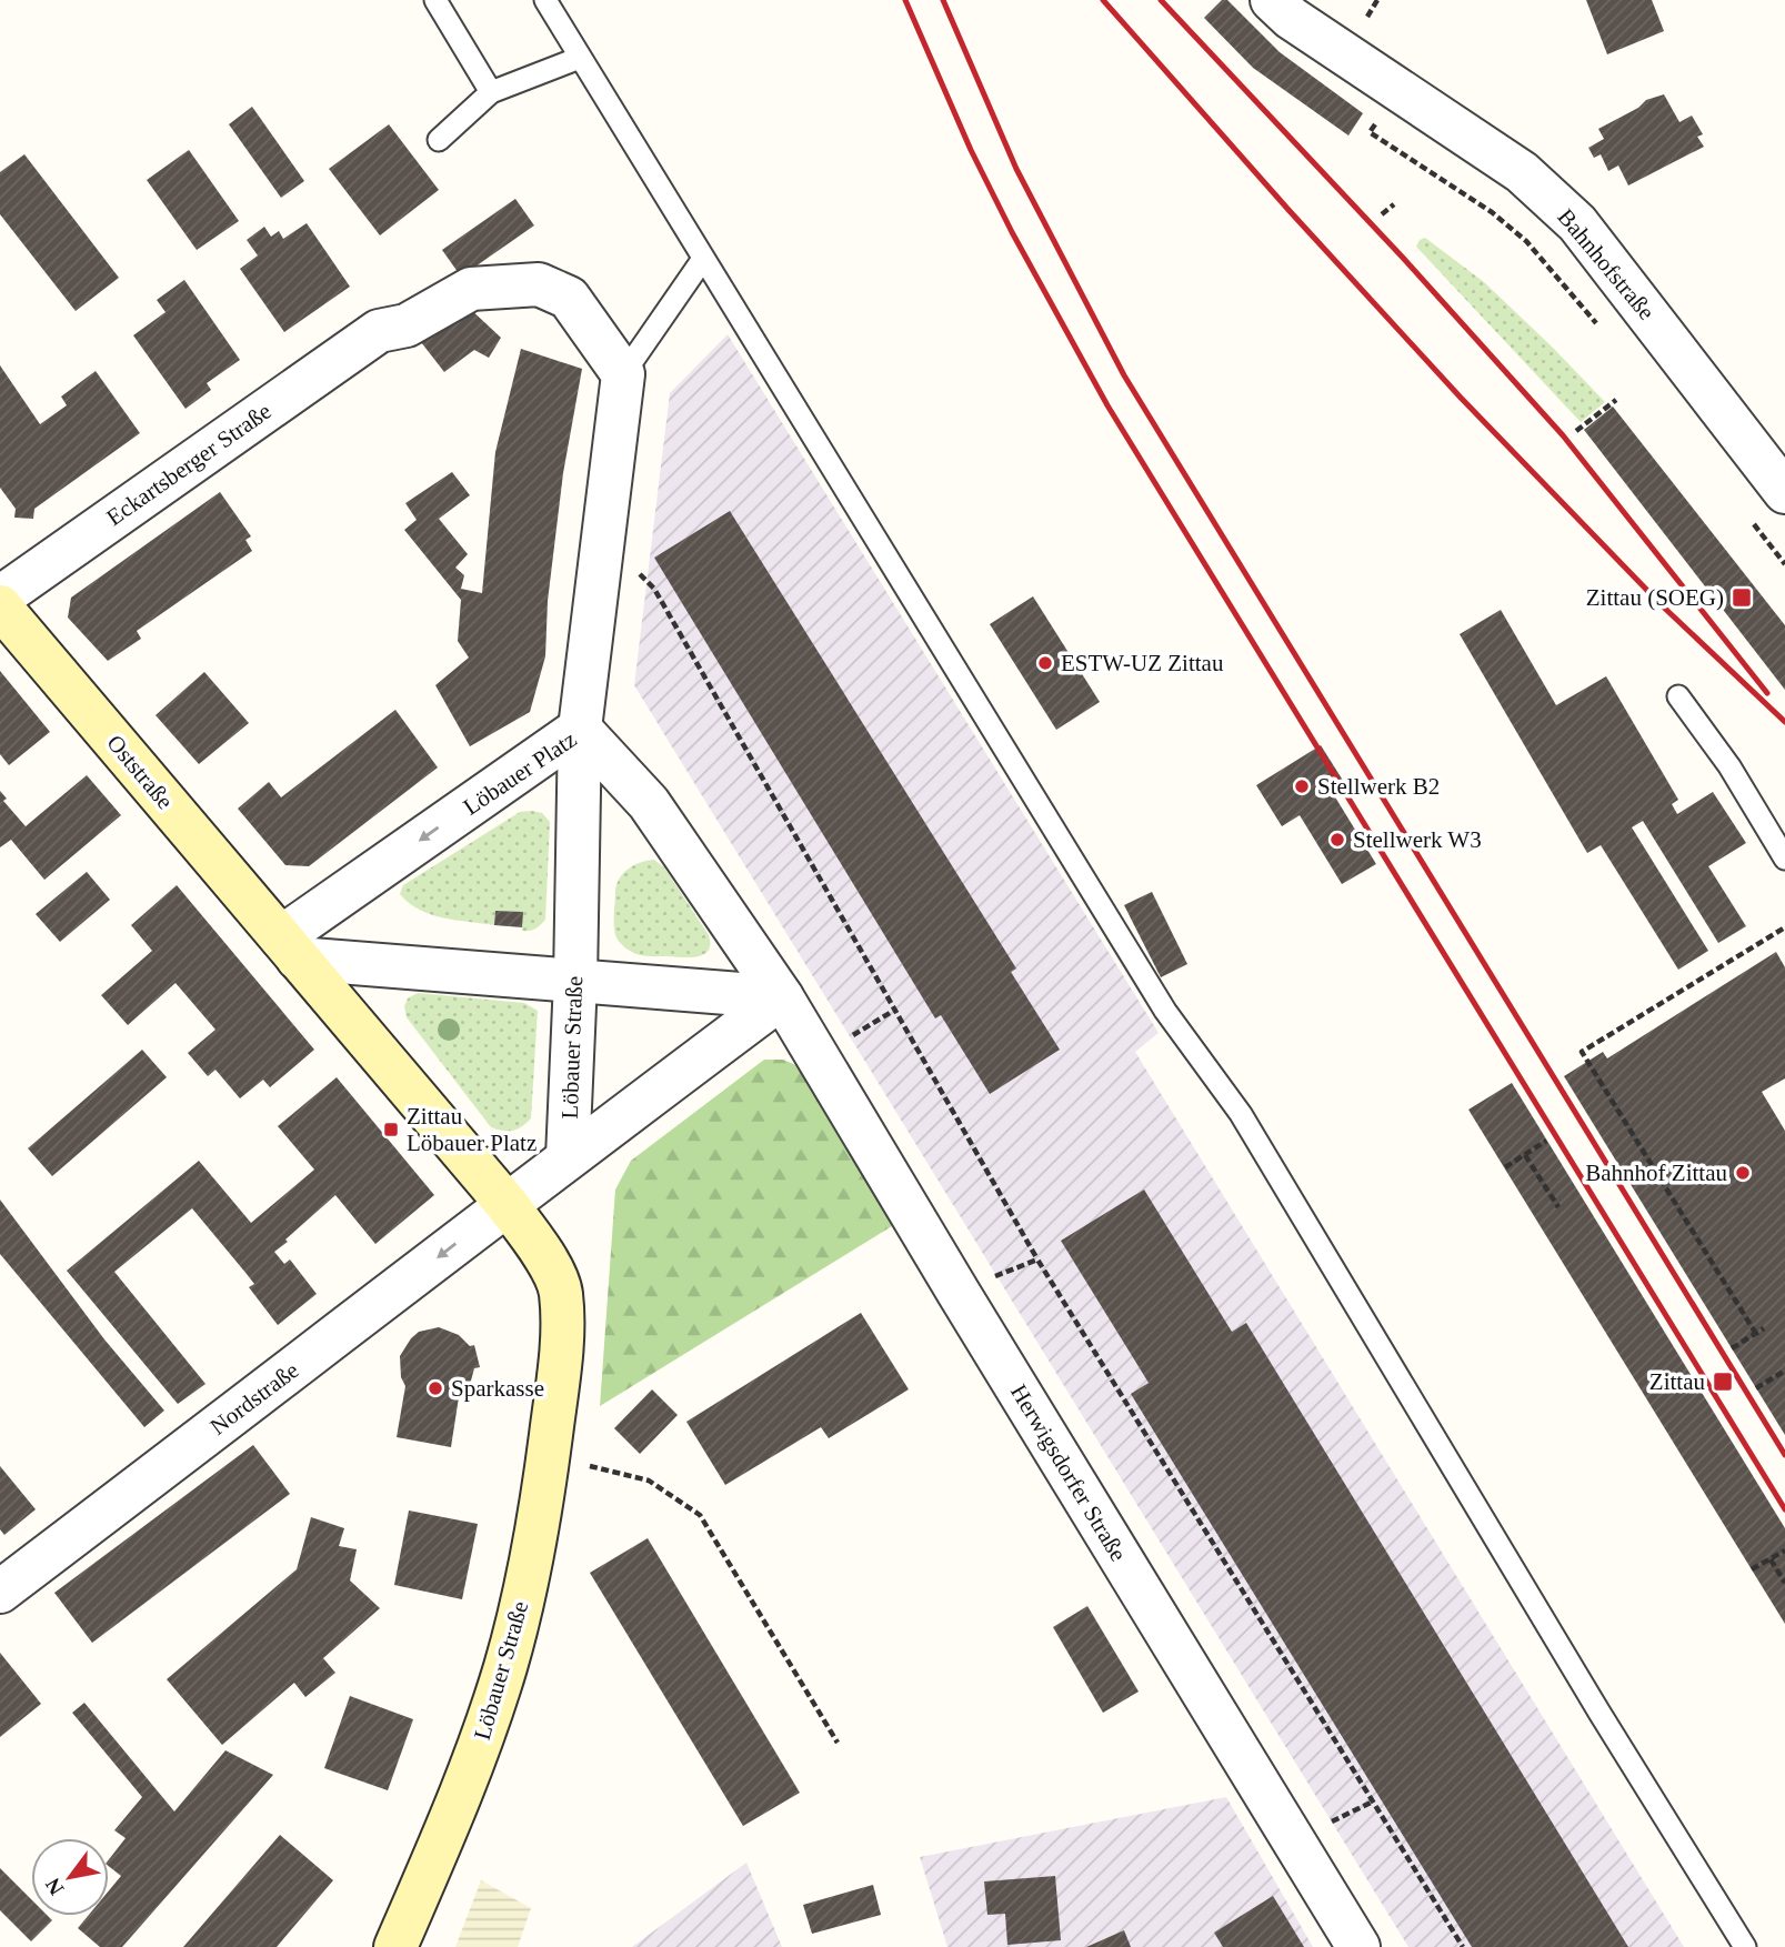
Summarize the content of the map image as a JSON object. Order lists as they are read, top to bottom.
{
  "streets": {
    "main road": ["Oststraße", "Löbauer Straße"],
    "street": [
      "Bahnhofstraße",
      "Eckartsberger Straße",
      "Löbauer Platz",
      "Nordstraße",
      "Herwigsdorfer Straße"
    ]
  },
  "crossings": [
    ["Eckartsberger Straße", "Löbauer Straße"],
    ["Oststraße", "Löbauer Platz"],
    ["Löbauer Platz", "Löbauer Straße"],
    ["Löbauer Platz", "Herwigsdorfer Straße"],
    ["Löbauer Straße", "Nordstraße"]
  ],
  "one_way": ["Nordstraße"],
  "places": {
    "transit": ["Zittau (SOEG)", "Zittau Löbauer Platz", "Zittau"],
    "other": [
      "ESTW-UZ Zittau",
      "Stellwerk B2",
      "Stellwerk W3",
      "Bahnhof Zittau",
      "Sparkasse"
    ]
  },
  "north": "bottom left"
}
